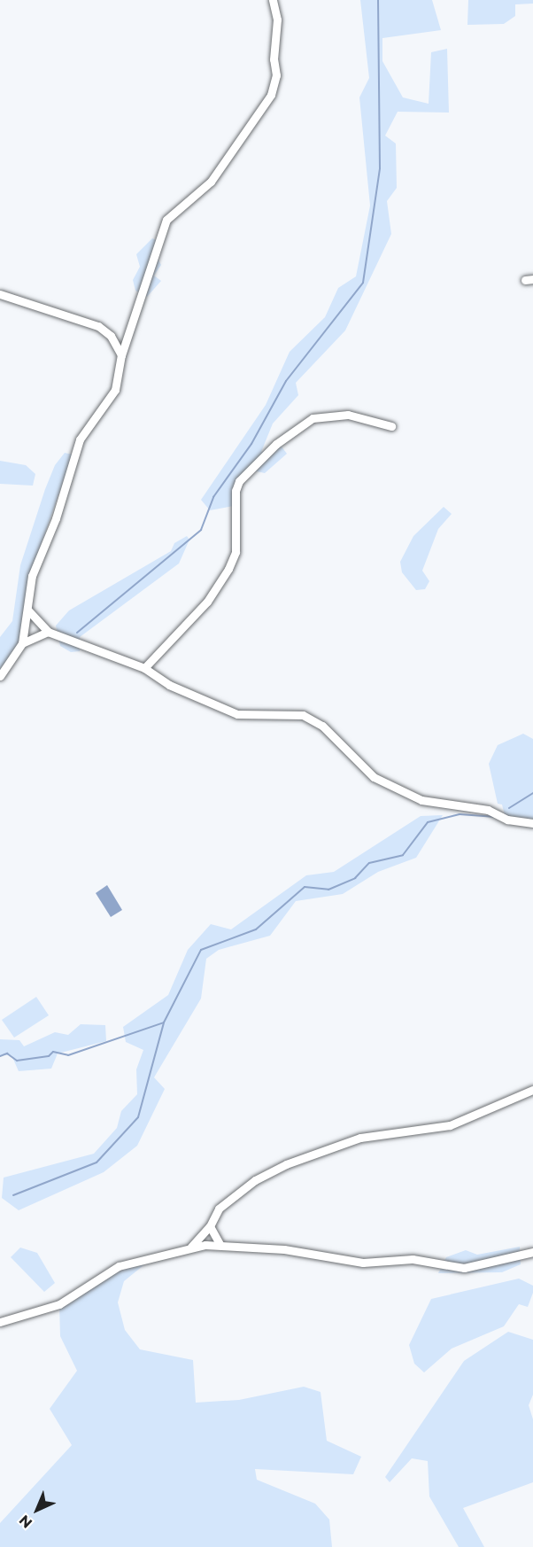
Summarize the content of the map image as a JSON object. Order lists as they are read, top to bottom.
{
  "north": "bottom left"
}
